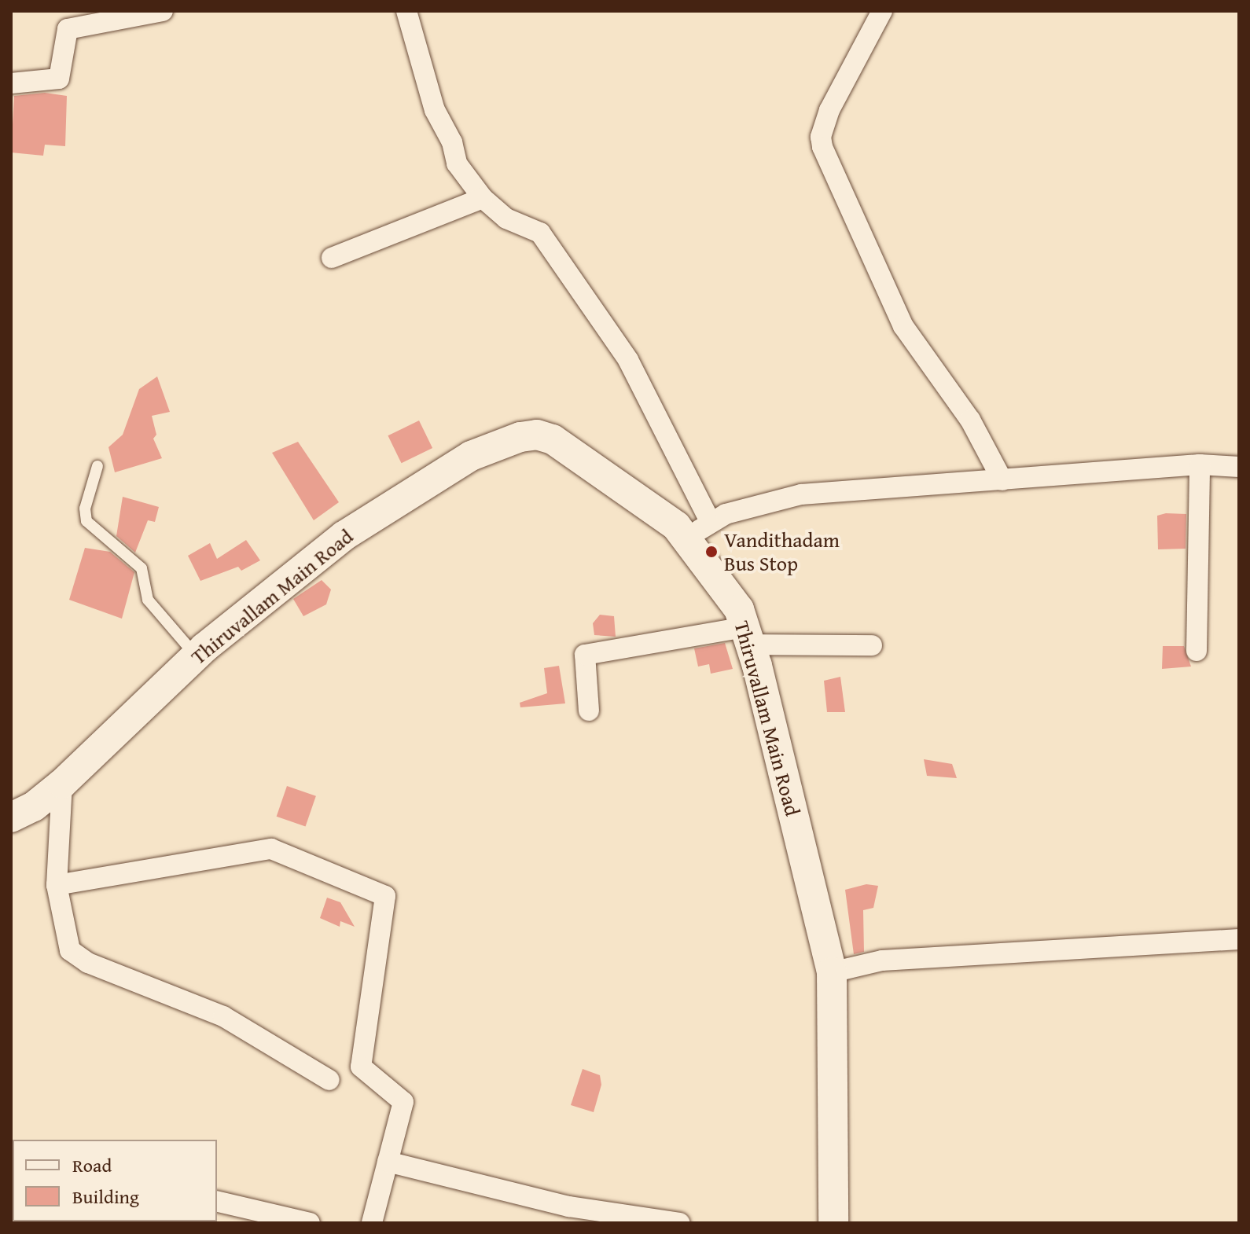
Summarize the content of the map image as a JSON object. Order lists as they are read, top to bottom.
{
  "streets": {
    "main road": ["Thiruvallam Main Road"]
  },
  "places": ["Vandithadam Bus Stop"],
  "legend": ["Road", "Building"]
}
